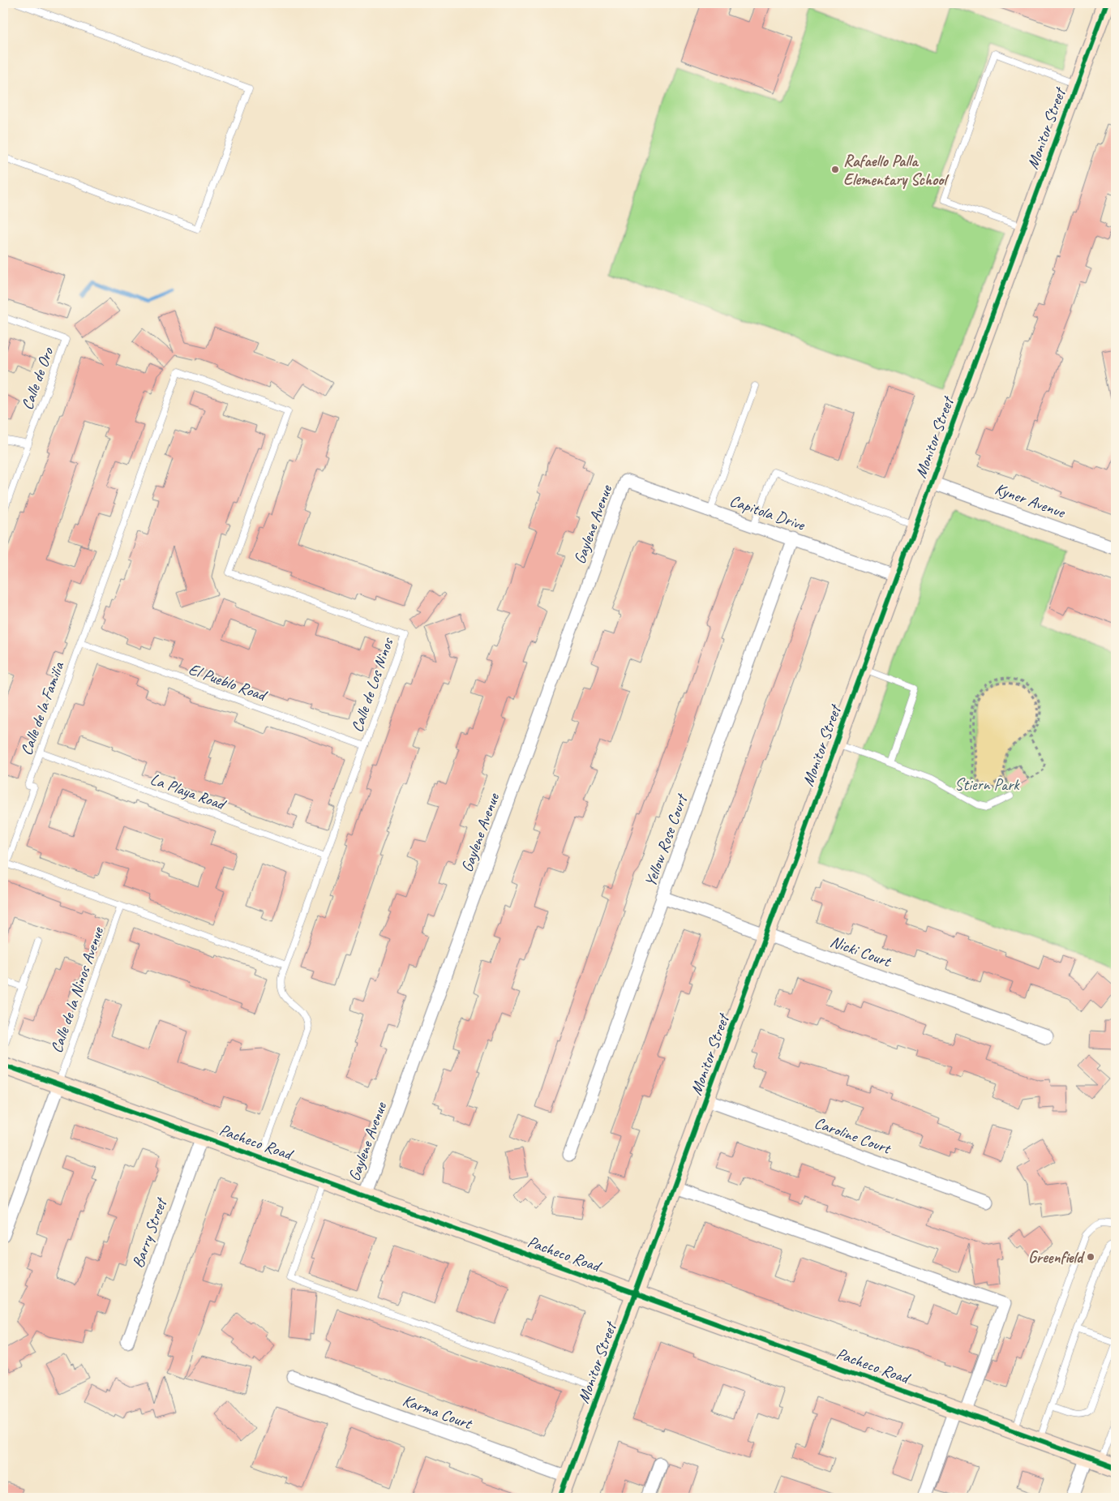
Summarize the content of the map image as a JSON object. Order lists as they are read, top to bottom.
{
  "streets": {
    "street": [
      "Monitor Street",
      "Kyner Avenue",
      "Capitola Drive",
      "Gaylene Avenue",
      "Yellow Rose Court",
      "Nicki Court",
      "Caroline Court",
      "Pacheco Road",
      "Barry Street",
      "Karma Court"
    ],
    "lane": [
      "Calle de Oro",
      "El Pueblo Road",
      "Calle de Los Ninos",
      "Calle de la Familia",
      "La Playa Road",
      "Calle de la Ninos Avenue"
    ]
  },
  "crossings": [
    ["Monitor Street", "Kyner Avenue"],
    ["Monitor Street", "Capitola Drive"],
    ["Monitor Street", "Nicki Court"],
    ["Monitor Street", "Caroline Court"],
    ["Monitor Street", "Pacheco Road"],
    ["Monitor Street", "Karma Court"],
    ["Capitola Drive", "Gaylene Avenue"],
    ["Capitola Drive", "Yellow Rose Court"],
    ["Gaylene Avenue", "Pacheco Road"],
    ["El Pueblo Road", "Calle de Los Ninos"],
    ["El Pueblo Road", "Calle de la Familia"],
    ["Calle de Los Ninos", "Calle de la Familia"],
    ["Calle de Los Ninos", "La Playa Road"],
    ["Calle de Los Ninos", "Pacheco Road"],
    ["Calle de la Familia", "La Playa Road"],
    ["Calle de la Familia", "Calle de la Ninos Avenue"],
    ["Yellow Rose Court", "Nicki Court"],
    ["Calle de la Ninos Avenue", "Pacheco Road"],
    ["Pacheco Road", "Barry Street"]
  ],
  "parks": ["Stiern Park"],
  "places": ["Rafaello Palla Elementary School", "Greenfield"]
}
